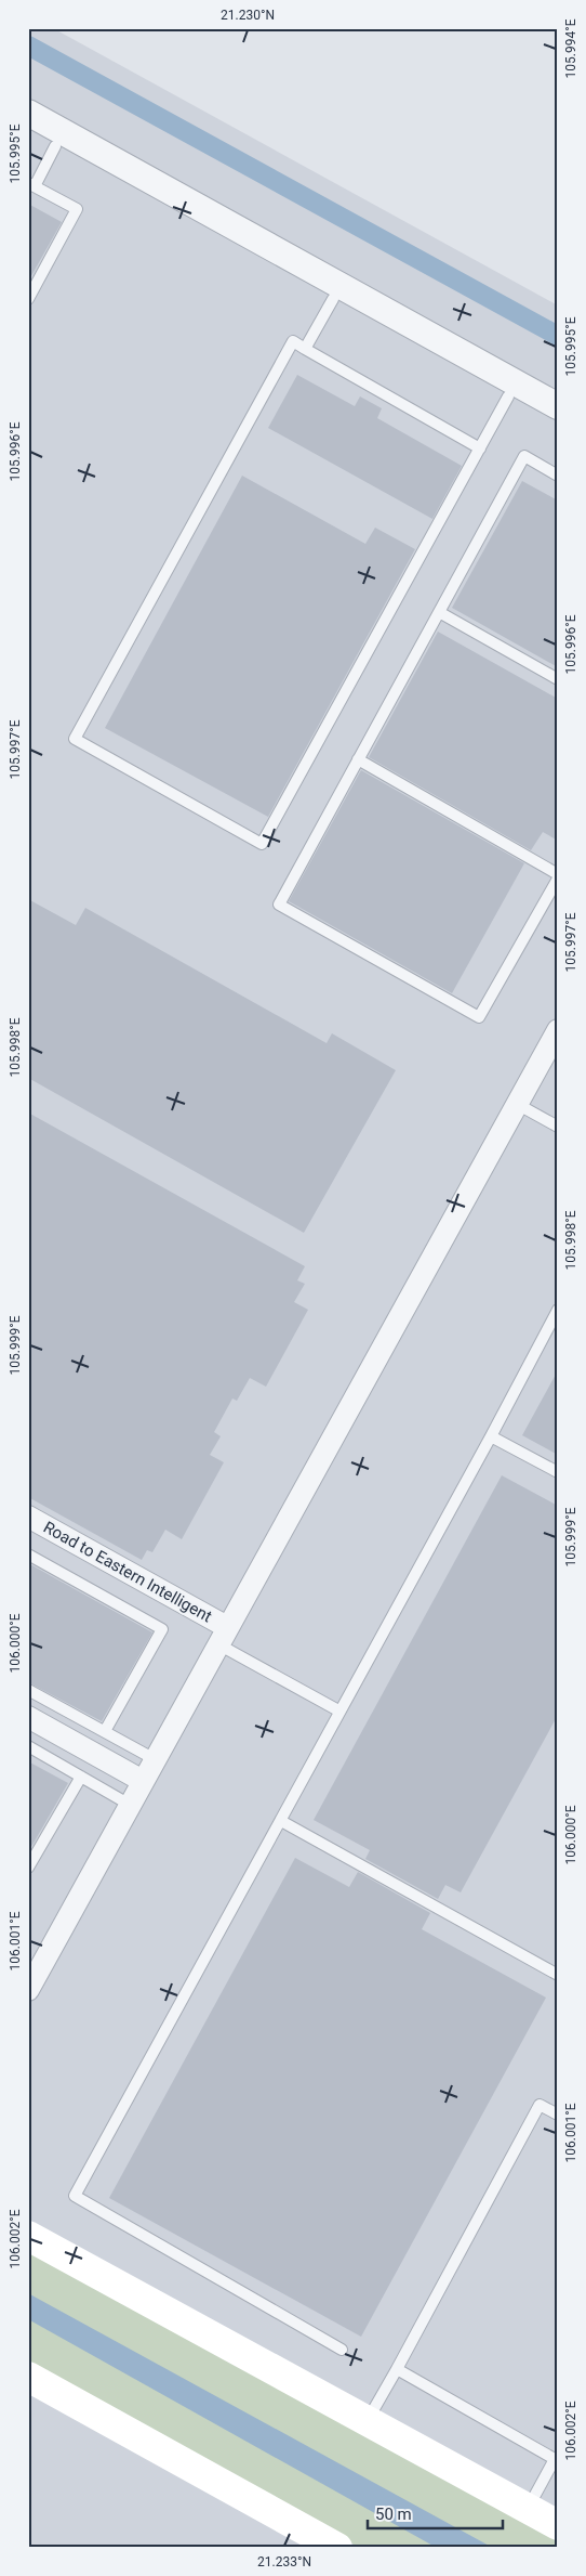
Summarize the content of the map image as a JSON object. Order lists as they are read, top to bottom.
{
  "streets": {
    "street": ["Road to Eastern Intelligent"]
  },
  "scale_bar": "50 m",
  "coordinates": [
    "21.230°N",
    "105.994°E",
    "105.995°E",
    "105.996°E",
    "105.997°E",
    "105.998°E",
    "105.999°E",
    "106.000°E",
    "106.001°E",
    "106.002°E",
    "21.233°N"
  ]
}
